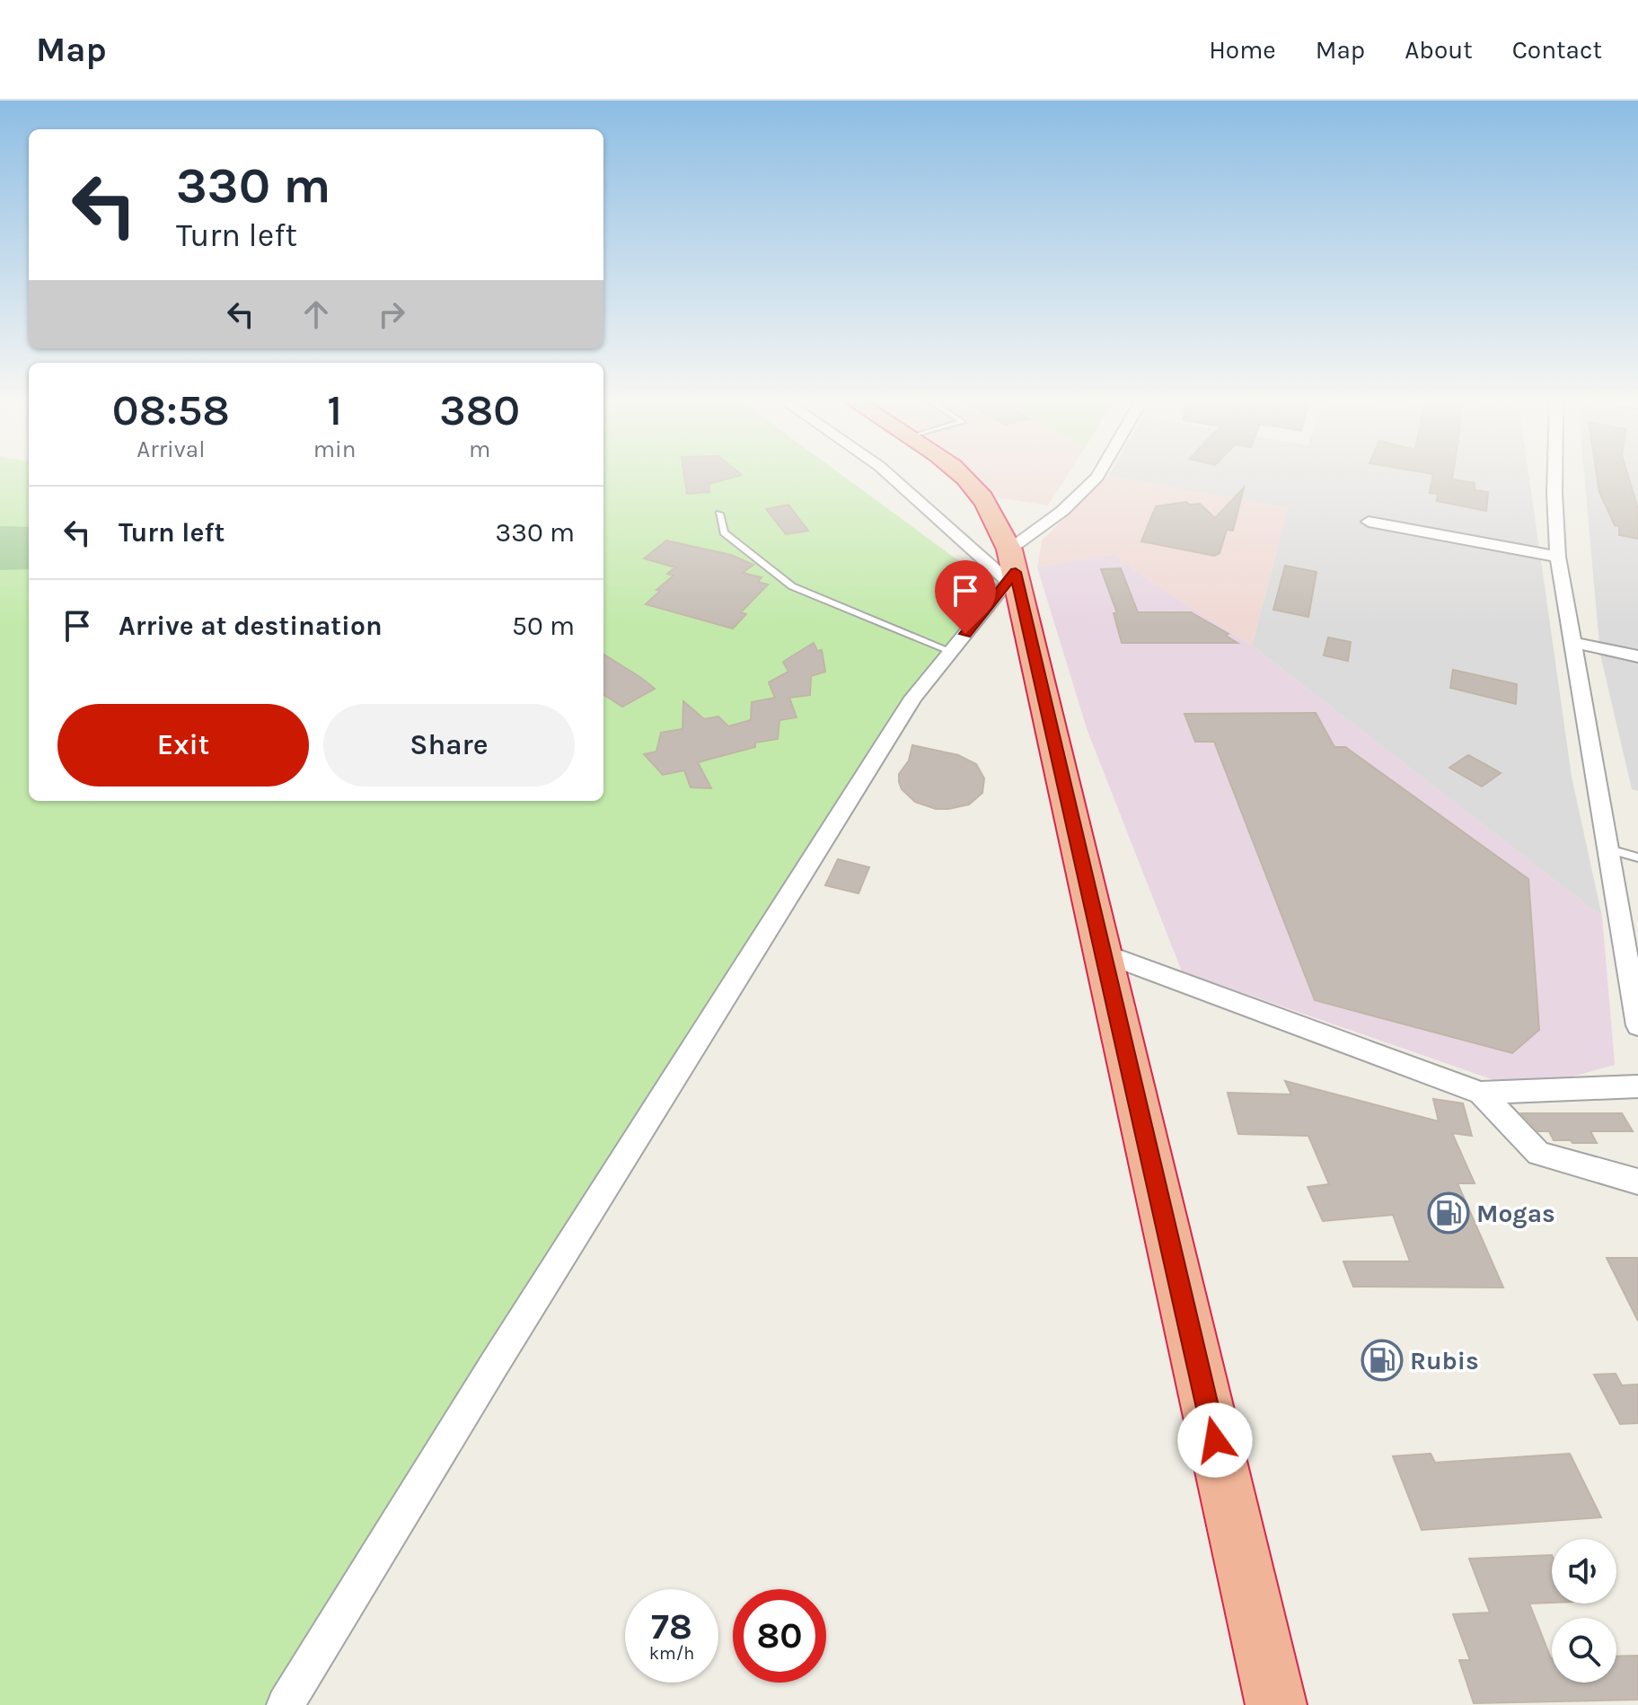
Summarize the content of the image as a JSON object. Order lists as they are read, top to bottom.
{
  "places": {
    "fuel station": ["Mogas", "Rubis"]
  },
  "page": {
    "header": "Map",
    "nav": [
      "Home",
      "Map",
      "About",
      "Contact"
    ],
    "turn": ["330 m", "Turn left"],
    "eta": [
      "08:58",
      "Arrival",
      "1",
      "min",
      "380",
      "m"
    ],
    "list": [
      {
        "name": "Turn left",
        "value": "330 m"
      },
      {
        "name": "Arrive at destination",
        "value": "50 m"
      }
    ],
    "buttons": ["Exit", "Share"],
    "speed": "78 km/h",
    "limit": "80"
  }
}
